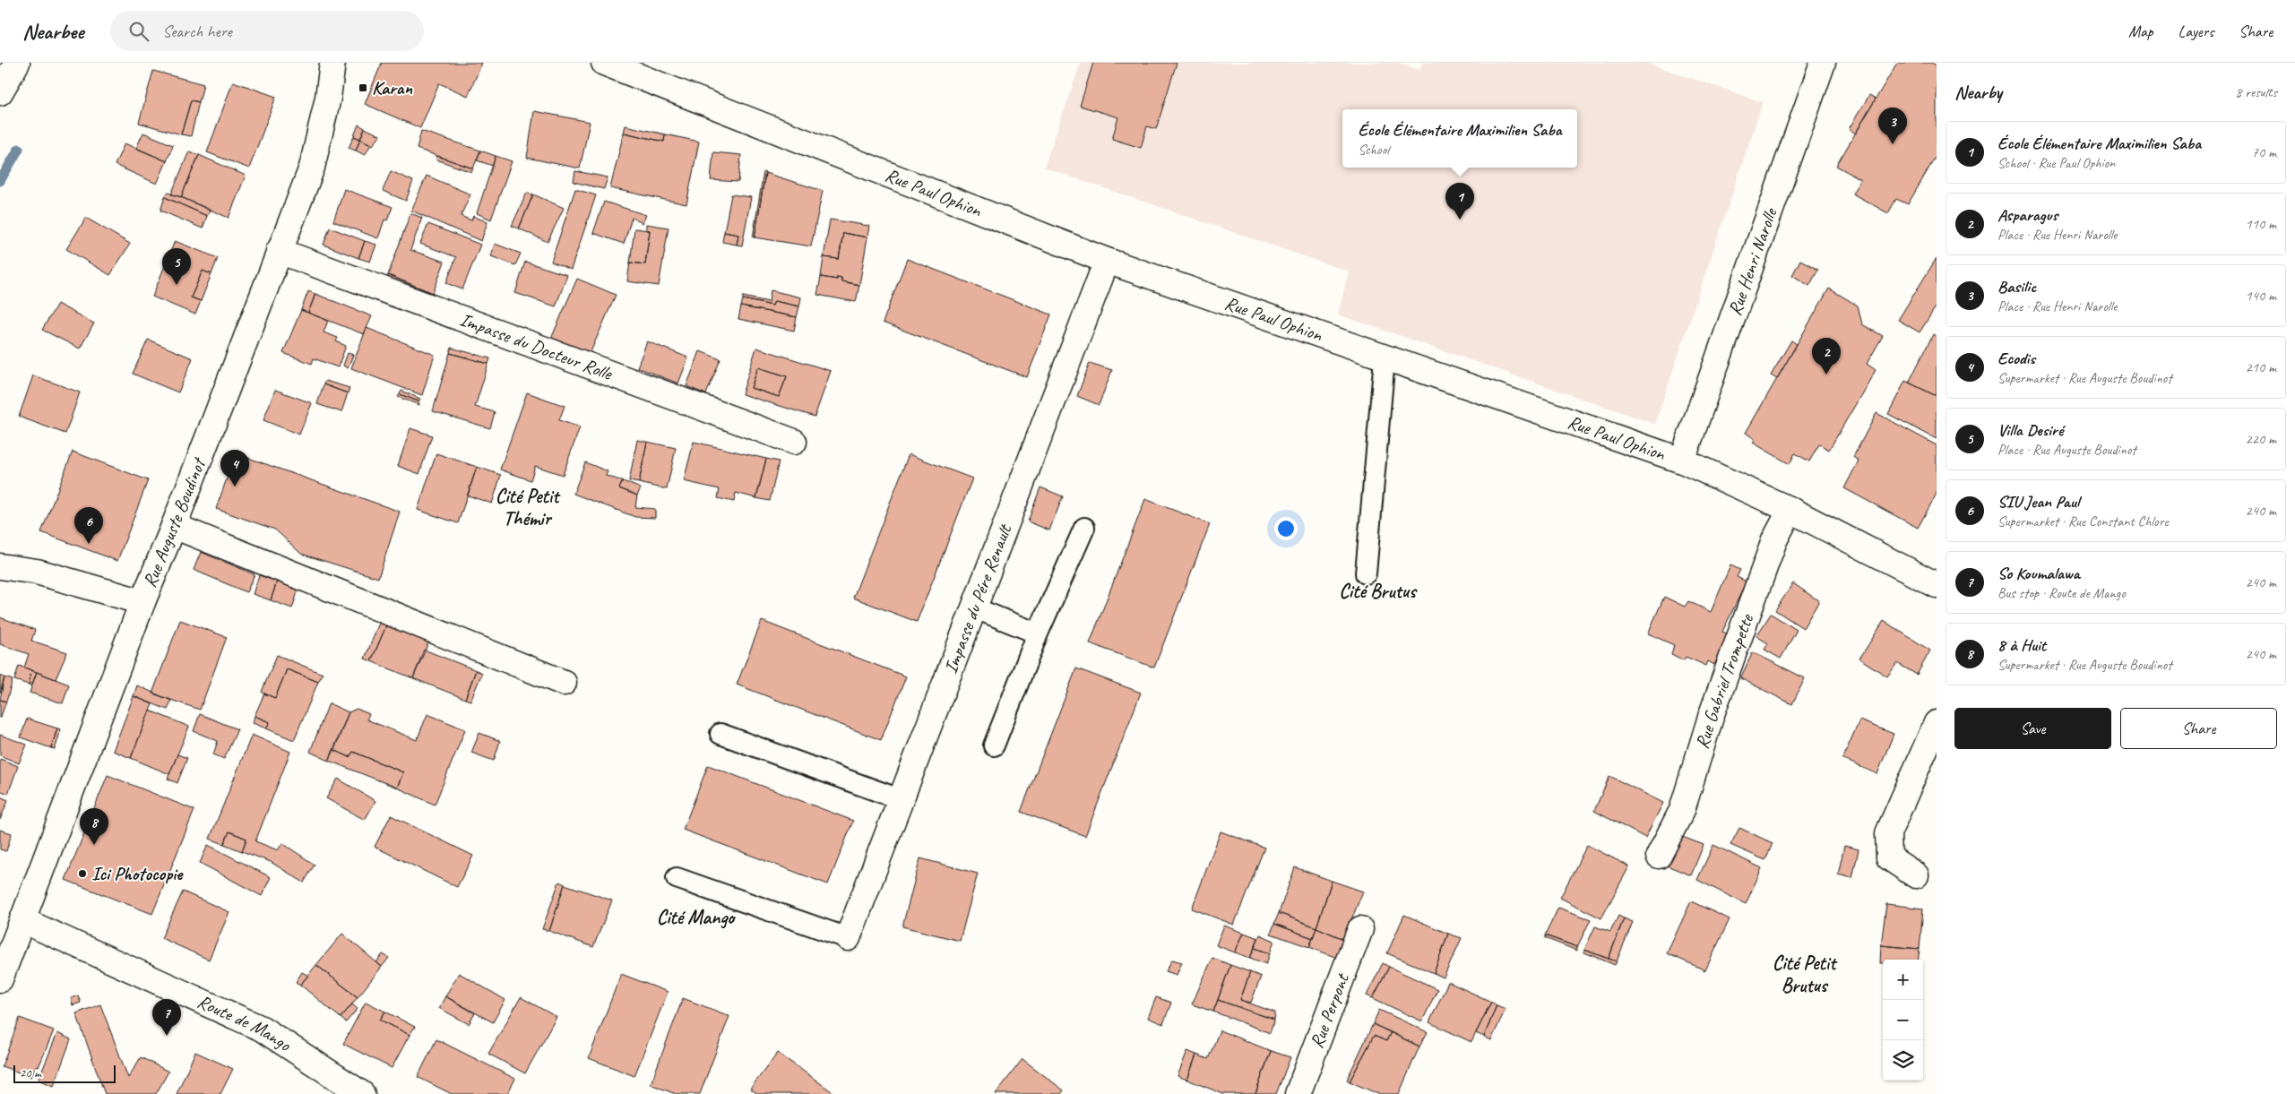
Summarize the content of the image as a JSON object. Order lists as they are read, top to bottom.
{
  "streets": {
    "street": [
      "Rue Paul Ophion",
      "Rue Henri Narolle",
      "Impasse du Docteur Rolle",
      "Rue Auguste Boudinot",
      "Impasse du Pére Renault",
      "Rue Gabriel Trompette",
      "Rue Perpont",
      "Route de Mango"
    ]
  },
  "crossings": [
    ["Rue Paul Ophion", "Rue Henri Narolle"],
    ["Rue Paul Ophion", "Impasse du Pére Renault"],
    ["Rue Paul Ophion", "Rue Gabriel Trompette"],
    ["Impasse du Docteur Rolle", "Rue Auguste Boudinot"],
    ["Rue Auguste Boudinot", "Route de Mango"]
  ],
  "districts": [
    "Cité Petit Thémir",
    "Cité Brutus",
    "Cité Mango",
    "Cité Petit Brutus"
  ],
  "places": {
    "transit": ["Karan"],
    "other": ["Ici Photocopie"]
  },
  "scale_bar": "20 m",
  "page": {
    "header": "Nearbee",
    "search": "Search here",
    "nav": ["Map", "Layers", "Share"],
    "heading": ["Nearby", "8 results"],
    "pins": [
      "3",
      "1",
      "5",
      "2",
      "4",
      "6",
      "8",
      "7"
    ],
    "popup": ["École Élémentaire Maximilien Saba", "School"],
    "list": [
      {
        "mark": "1",
        "name": "École Élémentaire Maximilien Saba",
        "note": "School · Rue Paul Ophion",
        "value": "70 m"
      },
      {
        "mark": "2",
        "name": "Asparagus",
        "note": "Place · Rue Henri Narolle",
        "value": "110 m"
      },
      {
        "mark": "3",
        "name": "Basilic",
        "note": "Place · Rue Henri Narolle",
        "value": "140 m"
      },
      {
        "mark": "4",
        "name": "Ecodis",
        "note": "Supermarket · Rue Auguste Boudinot",
        "value": "210 m"
      },
      {
        "mark": "5",
        "name": "Villa Desiré",
        "note": "Place · Rue Auguste Boudinot",
        "value": "220 m"
      },
      {
        "mark": "6",
        "name": "SIU Jean Paul",
        "note": "Supermarket · Rue Constant Chlore",
        "value": "240 m"
      },
      {
        "mark": "7",
        "name": "So Koumalawa",
        "note": "Bus stop · Route de Mango",
        "value": "240 m"
      },
      {
        "mark": "8",
        "name": "8 à Huit",
        "note": "Supermarket · Rue Auguste Boudinot",
        "value": "240 m"
      }
    ],
    "buttons": ["Save", "Share"],
    "map_buttons": ["+", "−"],
    "scale": "20 m"
  }
}
